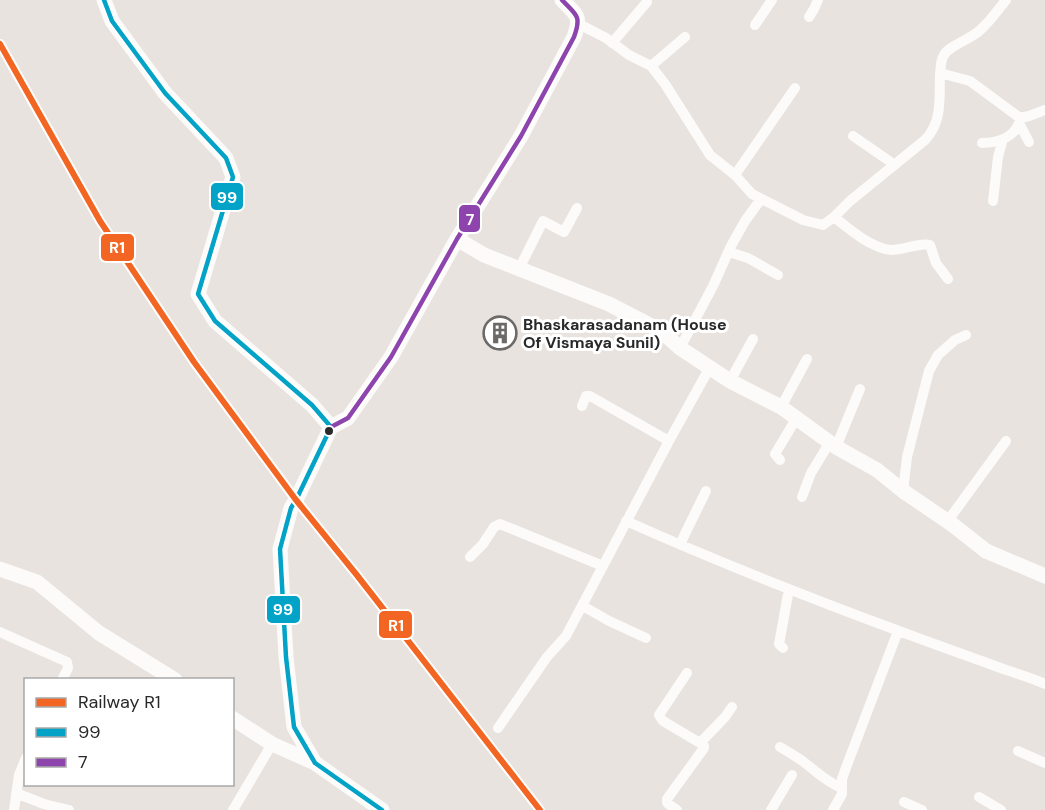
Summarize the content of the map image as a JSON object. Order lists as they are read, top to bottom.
{
  "places": {
    "building": ["Bhaskarasadanam (House Of Vismaya Sunil)"]
  },
  "lines": ["transit line 99", "transit line 7", "rail line R1"],
  "legend": ["Railway R1", "99", "7"]
}
